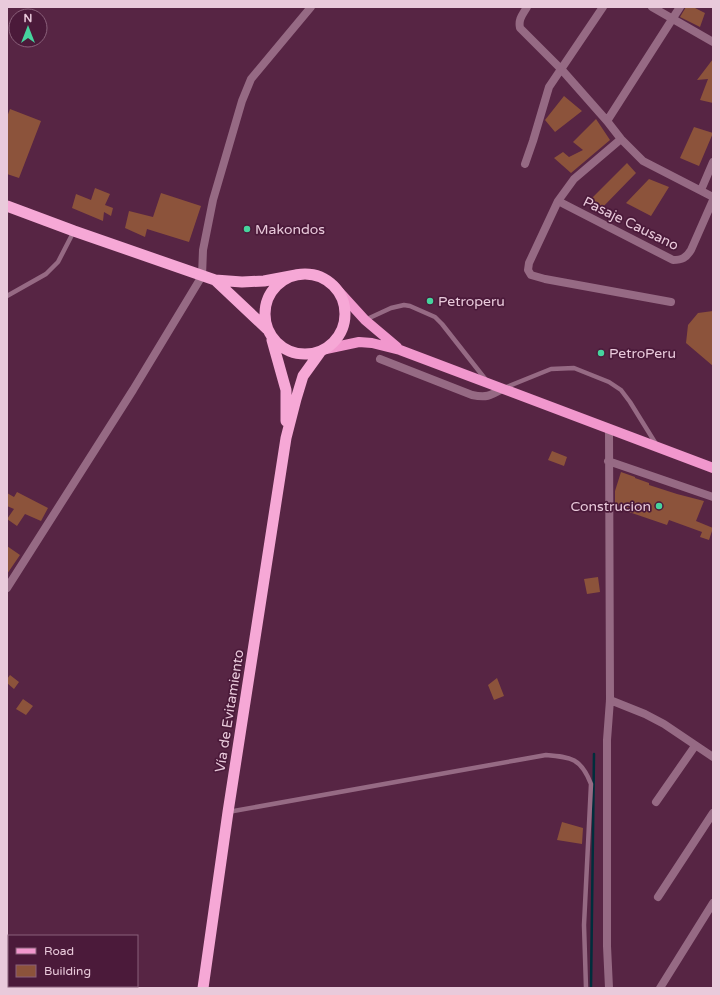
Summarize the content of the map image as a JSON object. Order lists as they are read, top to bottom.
{
  "streets": {
    "highway": ["Vía de Evitamiento"],
    "street": ["Pasaje Causano"]
  },
  "places": [
    "Makondos",
    "Petroperu",
    "PetroPeru",
    "Construcion"
  ],
  "legend": ["Road", "Building"],
  "north": "top"
}
